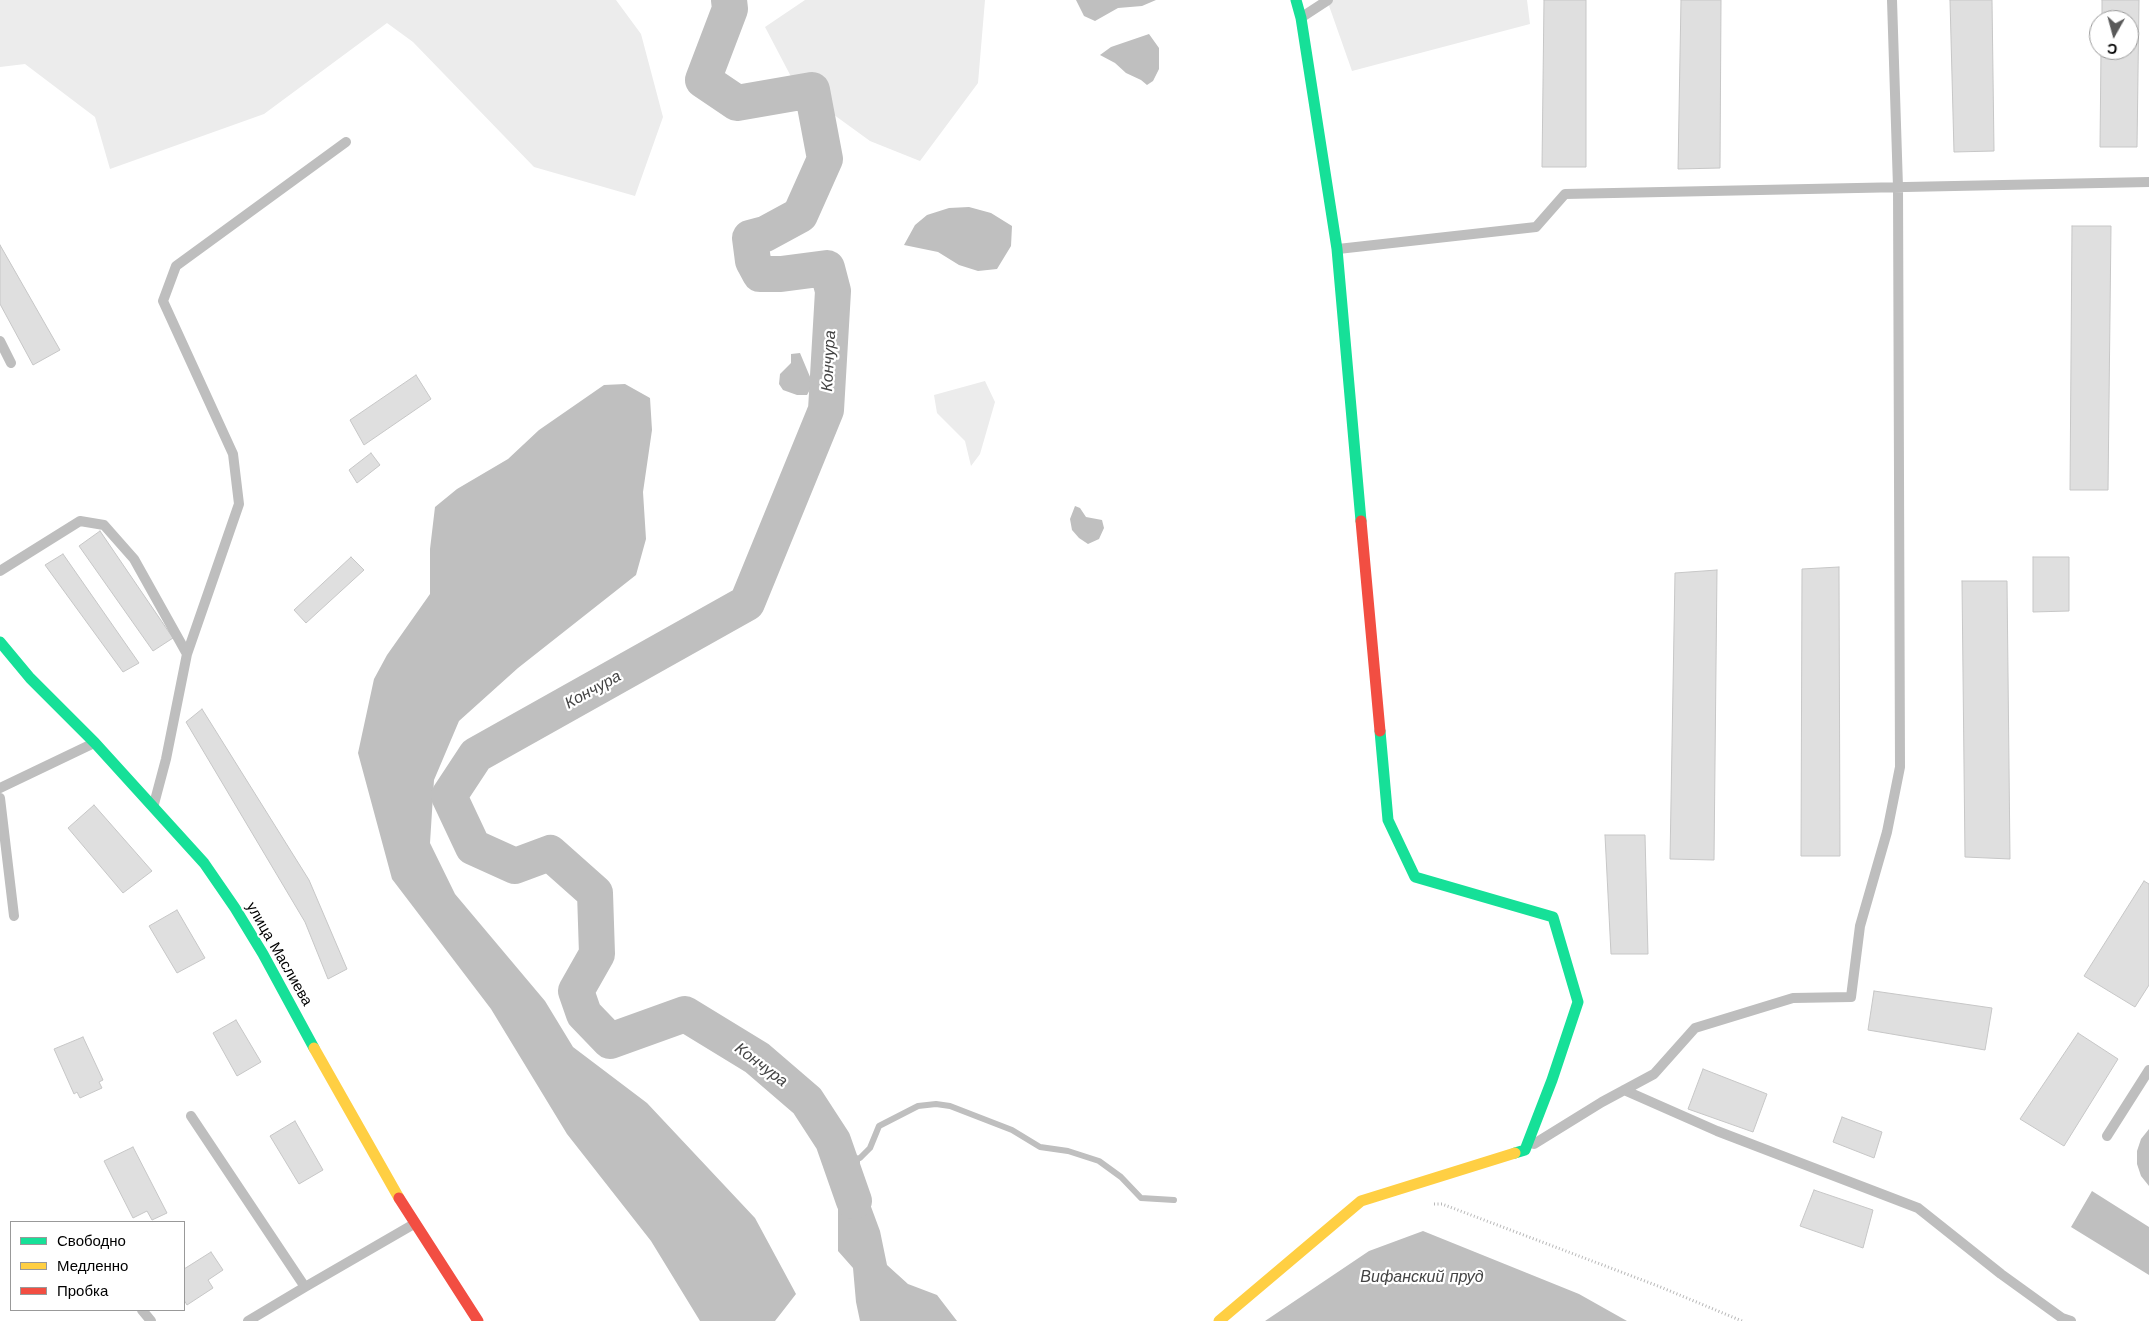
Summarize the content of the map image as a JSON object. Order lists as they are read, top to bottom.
{
  "streets": {
    "street": ["улица Маслиева"]
  },
  "water": ["Кончура", "Вифанский пруд"],
  "legend": ["Свободно", "Медленно", "Пробка"],
  "north": "bottom"
}
